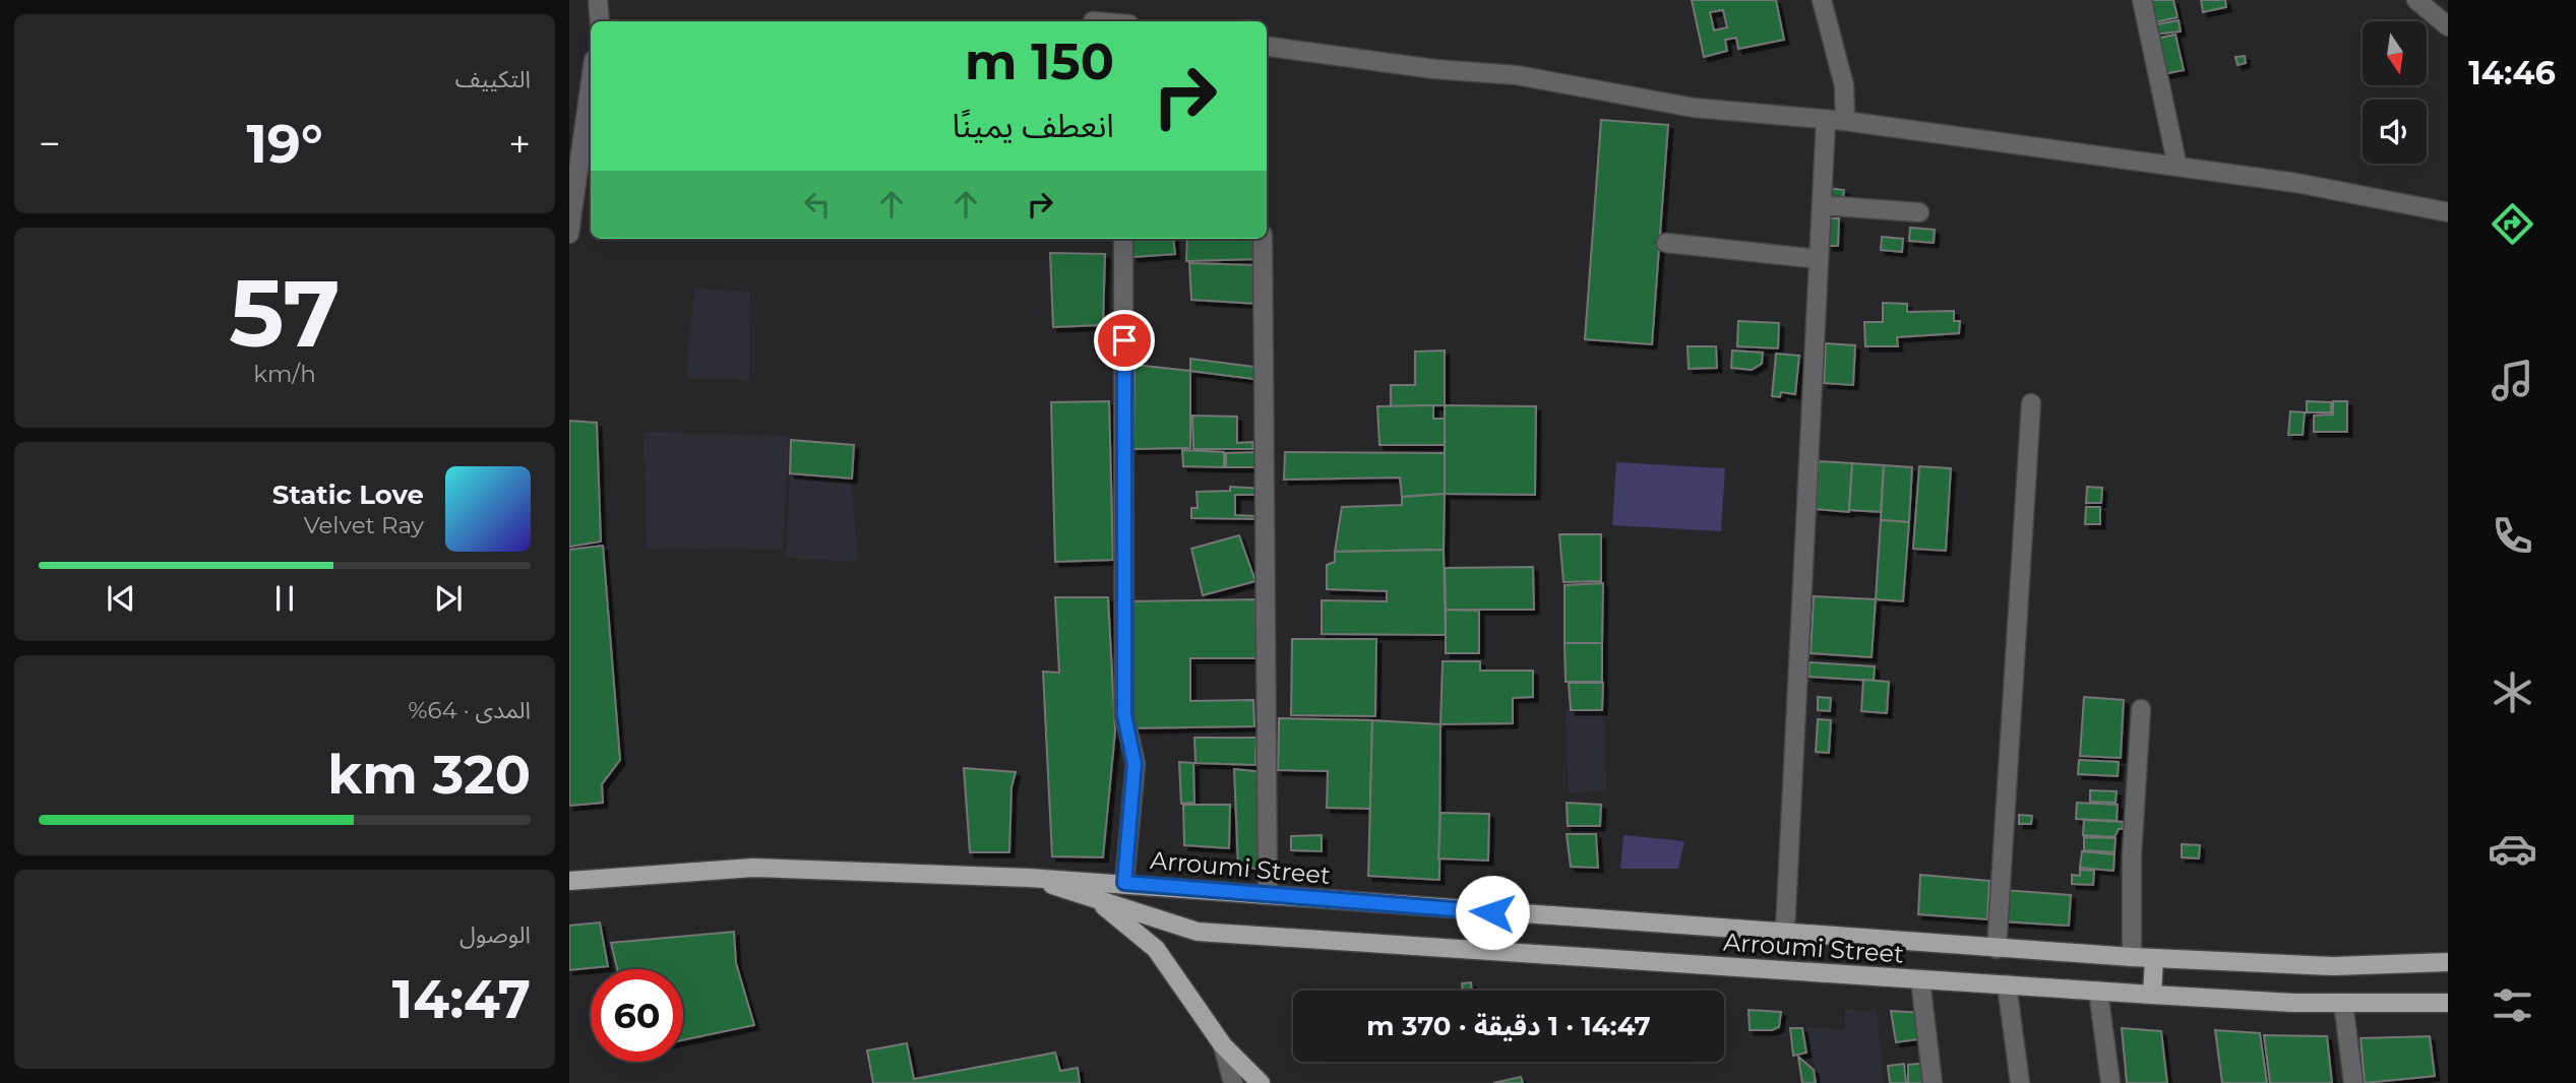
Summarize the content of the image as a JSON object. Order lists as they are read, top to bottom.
{
  "streets": {
    "main road": ["Arroumi Street"]
  },
  "north": "bottom",
  "page": {
    "tabs": "14:46",
    "tile": [
      "التكييف",
      ["57", "km/h"],
      ["المدى · 64%", "320 km"],
      ["الوصول", "14:47"]
    ],
    "turn": ["150 m", "انعطف يمينًا"],
    "heat": ["−", "19°", "+"],
    "song": ["Static Love", "Velvet Ray"],
    "limit": "60",
    "trip": "14:47 · 1 دقيقة · 370 m"
  }
}
